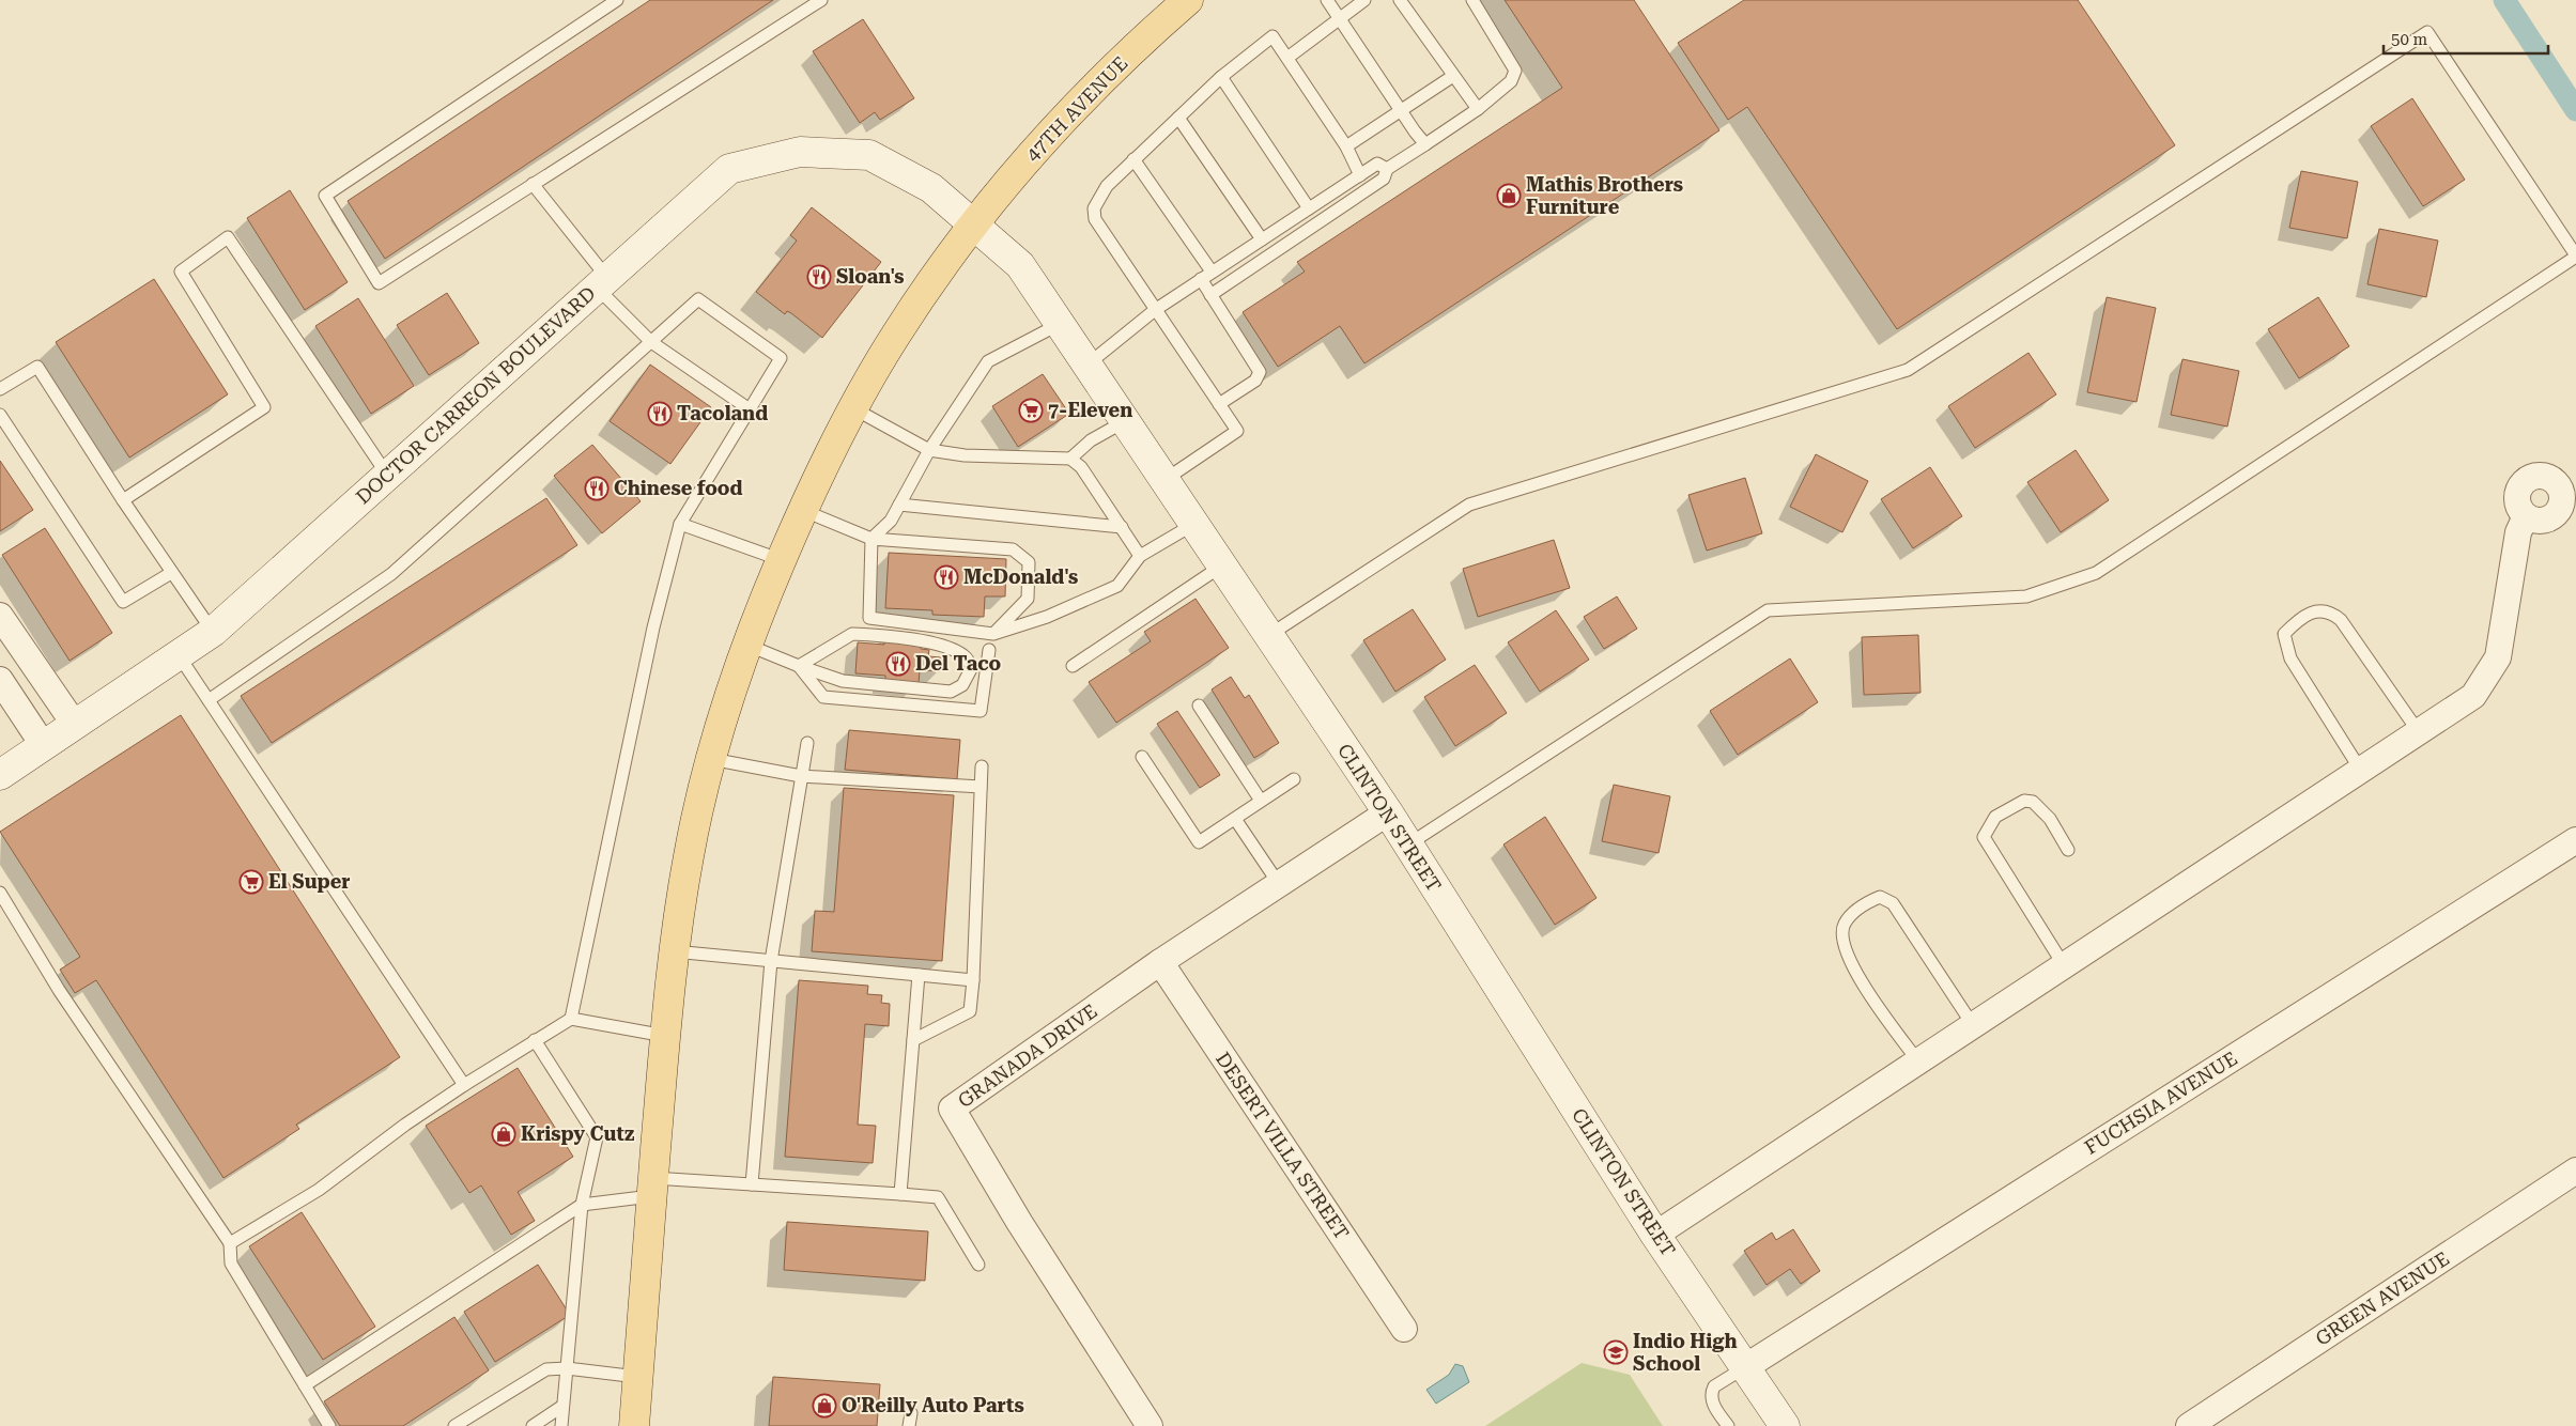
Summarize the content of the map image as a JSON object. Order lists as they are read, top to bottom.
{
  "streets": {
    "main road": ["47TH AVENUE"],
    "street": [
      "DOCTOR CARREON BOULEVARD",
      "CLINTON STREET",
      "GRANADA DRIVE",
      "FUCHSIA AVENUE",
      "DESERT VILLA STREET",
      "GREEN AVENUE"
    ]
  },
  "crossings": [
    ["47TH AVENUE", "DOCTOR CARREON BOULEVARD"],
    ["47TH AVENUE", "CLINTON STREET"],
    ["DOCTOR CARREON BOULEVARD", "CLINTON STREET"],
    ["CLINTON STREET", "GRANADA DRIVE"],
    ["CLINTON STREET", "FUCHSIA AVENUE"],
    ["GRANADA DRIVE", "DESERT VILLA STREET"]
  ],
  "places": {
    "shop": ["Mathis Brothers Furniture", "Krispy Cutz", "O'Reilly Auto Parts"],
    "restaurant": [
      "Sloan's",
      "Tacoland",
      "Chinese food",
      "McDonald's",
      "Del Taco"
    ],
    "supermarket": ["7-Eleven", "El Super"],
    "school or university": ["Indio High School"]
  },
  "scale_bar": "50 m"
}
